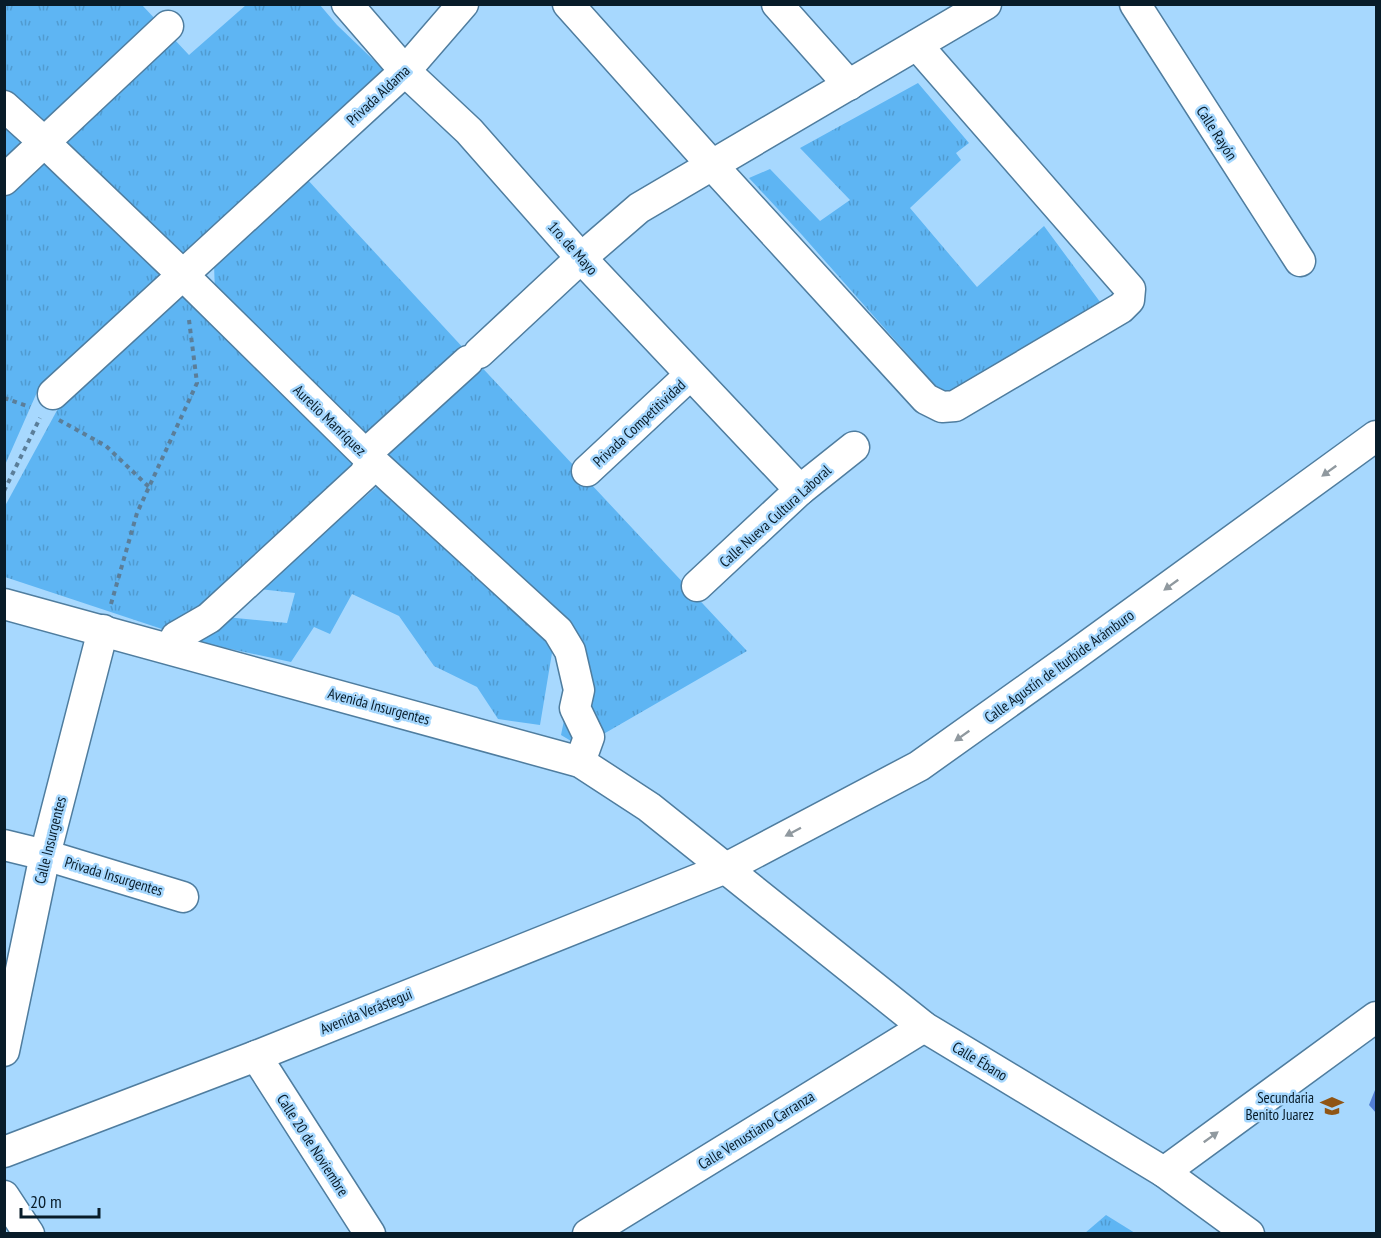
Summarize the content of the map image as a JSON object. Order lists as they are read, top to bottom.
{
  "streets": {
    "street": [
      "Privada Aldama",
      "Calle Rayón",
      "1ro. de Mayo",
      "Aurelio Manríquez",
      "Privada Competitividad",
      "Calle Nueva Cultura Laboral",
      "Calle Agustín de Iturbide Arámburo",
      "Avenida Insurgentes",
      "Calle Insurgentes",
      "Privada Insurgentes",
      "Avenida Verástegui",
      "Calle Ébano",
      "Calle Venustiano Carranza",
      "Calle 20 de Noviembre"
    ]
  },
  "crossings": [
    ["Privada Aldama", "1ro. de Mayo"],
    ["Privada Aldama", "Aurelio Manríquez"],
    ["1ro. de Mayo", "Privada Competitividad"],
    ["1ro. de Mayo", "Calle Nueva Cultura Laboral"],
    ["Aurelio Manríquez", "Avenida Insurgentes"],
    ["Calle Agustín de Iturbide Arámburo", "Avenida Insurgentes"],
    ["Calle Agustín de Iturbide Arámburo", "Avenida Verástegui"],
    ["Calle Agustín de Iturbide Arámburo", "Calle Ébano"],
    ["Avenida Insurgentes", "Calle Insurgentes"],
    ["Avenida Insurgentes", "Avenida Verástegui"],
    ["Avenida Insurgentes", "Calle Ébano"],
    ["Calle Insurgentes", "Privada Insurgentes"],
    ["Avenida Verástegui", "Calle Ébano"],
    ["Avenida Verástegui", "Calle 20 de Noviembre"],
    ["Calle Ébano", "Calle Venustiano Carranza"]
  ],
  "one_way": ["Calle Agustín de Iturbide Arámburo"],
  "places": {
    "school or university": ["Secundaria Benito Juarez"]
  },
  "scale_bar": "20 m"
}
